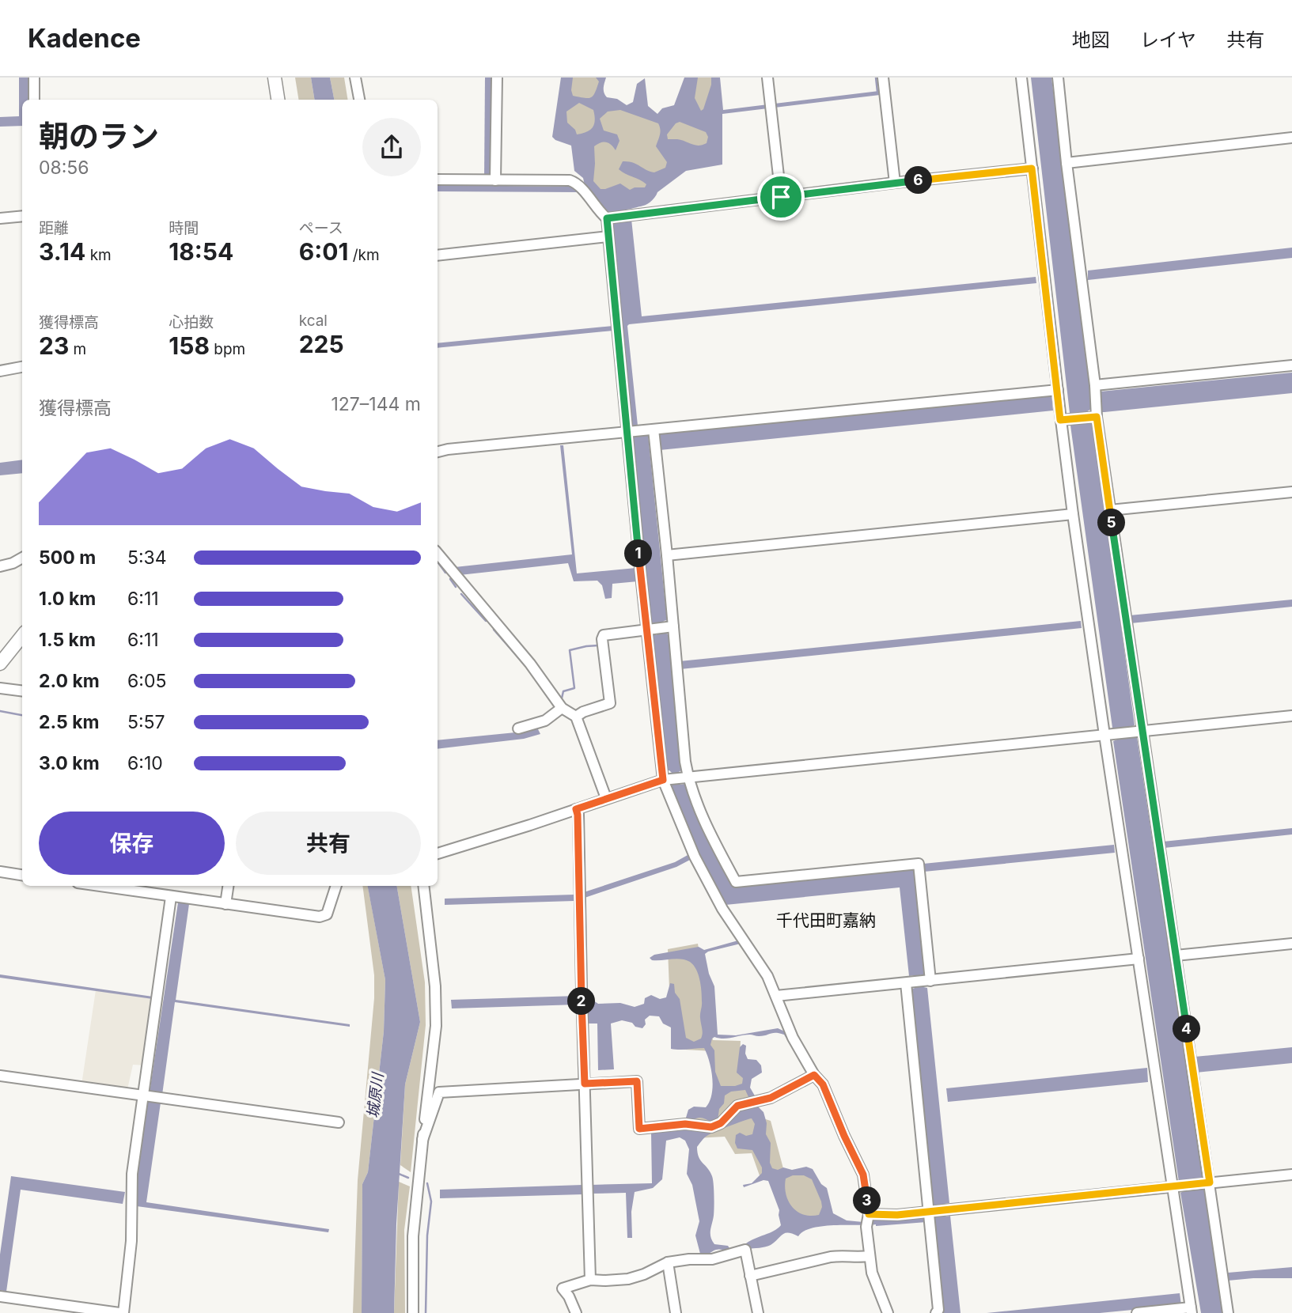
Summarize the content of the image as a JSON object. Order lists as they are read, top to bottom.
{
  "districts": ["千代田町嘉納"],
  "water": ["城原川"],
  "page": {
    "header": "Kadence",
    "nav": ["地図", "レイヤ", "共有"],
    "heading": ["朝のラン", "08:56"],
    "pins": [
      "6",
      "5",
      "1",
      "2",
      "4",
      "3"
    ],
    "stats": [
      ["距離", "3.14 km"],
      ["時間", "18:54"],
      ["ペース", "6:01 /km"],
      ["獲得標高", "23 m"],
      ["心拍数", "158 bpm"],
      ["kcal", "225"]
    ],
    "chart": ["獲得標高", "127–144 m"],
    "list": [
      {
        "name": "500 m",
        "note": "5:34"
      },
      {
        "name": "1.0 km",
        "note": "6:11"
      },
      {
        "name": "1.5 km",
        "note": "6:11"
      },
      {
        "name": "2.0 km",
        "note": "6:05"
      },
      {
        "name": "2.5 km",
        "note": "5:57"
      },
      {
        "name": "3.0 km",
        "note": "6:10"
      }
    ],
    "buttons": ["保存", "共有"]
  }
}
